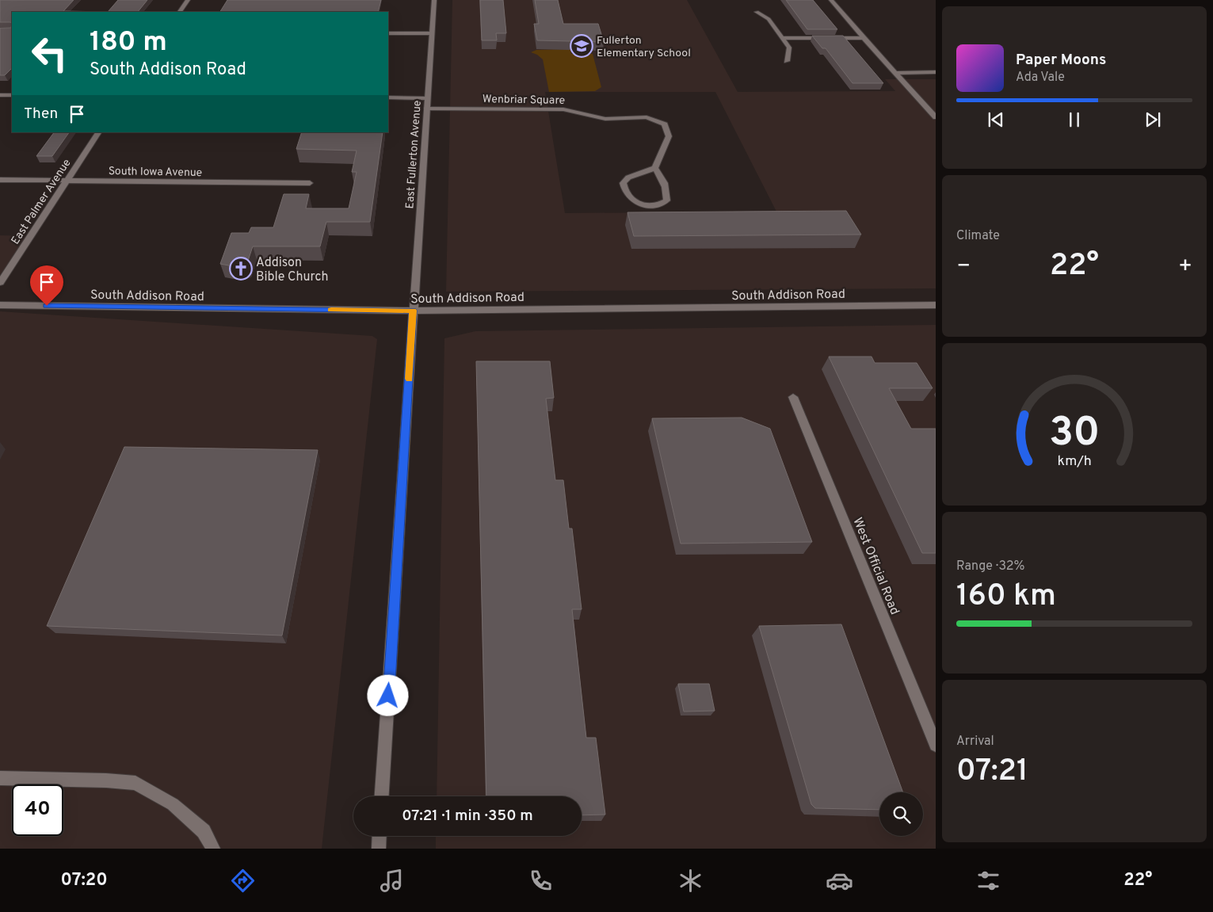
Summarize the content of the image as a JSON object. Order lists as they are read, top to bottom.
{
  "streets": {
    "street": [
      "Wenbriar Square",
      "East Fullerton Avenue",
      "South Iowa Avenue",
      "East Palmer Avenue",
      "South Addison Road",
      "West Official Road"
    ]
  },
  "crossings": [
    ["Wenbriar Square", "East Fullerton Avenue"],
    ["East Fullerton Avenue", "South Addison Road"],
    ["South Iowa Avenue", "East Palmer Avenue"]
  ],
  "places": {
    "school or university": ["Fullerton Elementary School"],
    "church": ["Addison Bible Church"]
  },
  "page": {
    "turn": ["180 m", "South Addison Road"],
    "song": ["Paper Moons", "Ada Vale"],
    "then": "Then",
    "tile": [
      "Climate",
      ["Range · 32%", "160 km"],
      ["Arrival", "07:21"]
    ],
    "heat": ["−", "22°", "+"],
    "limit": "40",
    "trip": "07:21 · 1 min · 350 m",
    "tabs": ["07:20", "22°"],
    "gauge": ["30", "km/h"]
  }
}
